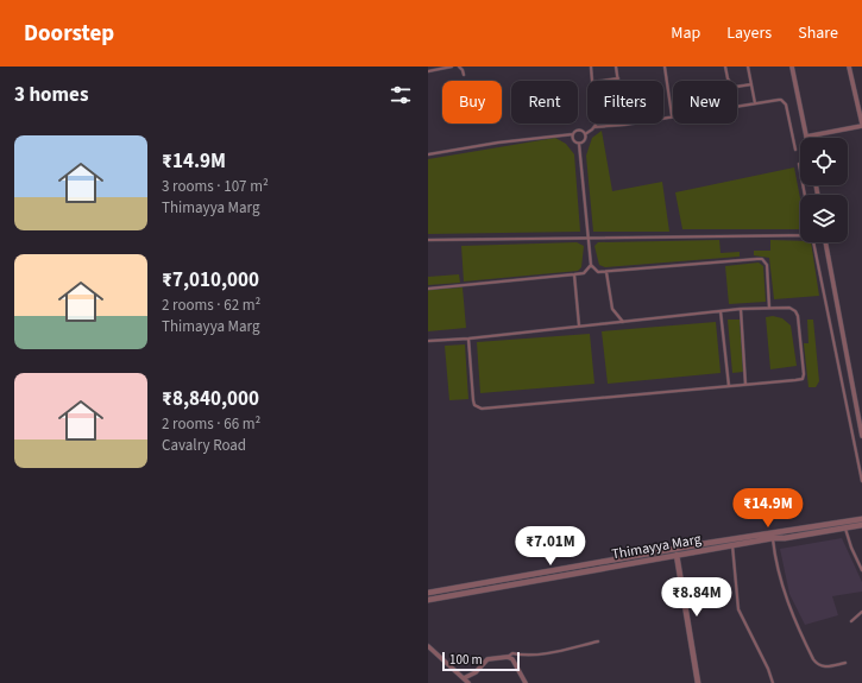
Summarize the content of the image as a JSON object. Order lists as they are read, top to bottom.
{
  "streets": {
    "street": ["Thimayya Marg"]
  },
  "scale_bar": "100 m",
  "page": {
    "header": "Doorstep",
    "nav": ["Map", "Layers", "Share"],
    "heading": "3 homes",
    "chip": [
      "Buy",
      "Rent",
      "Filters",
      "New"
    ],
    "list": [
      {
        "name": "₹14.9M",
        "note": "3 rooms · 107 m² · Thimayya Marg"
      },
      {
        "name": "₹7,010,000",
        "note": "2 rooms · 62 m² · Thimayya Marg"
      },
      {
        "name": "₹8,840,000",
        "note": "2 rooms · 66 m² · Cavalry Road"
      }
    ],
    "price": ["₹14.9M", "₹7.01M", "₹8.84M"],
    "scale": "100 m"
  }
}
